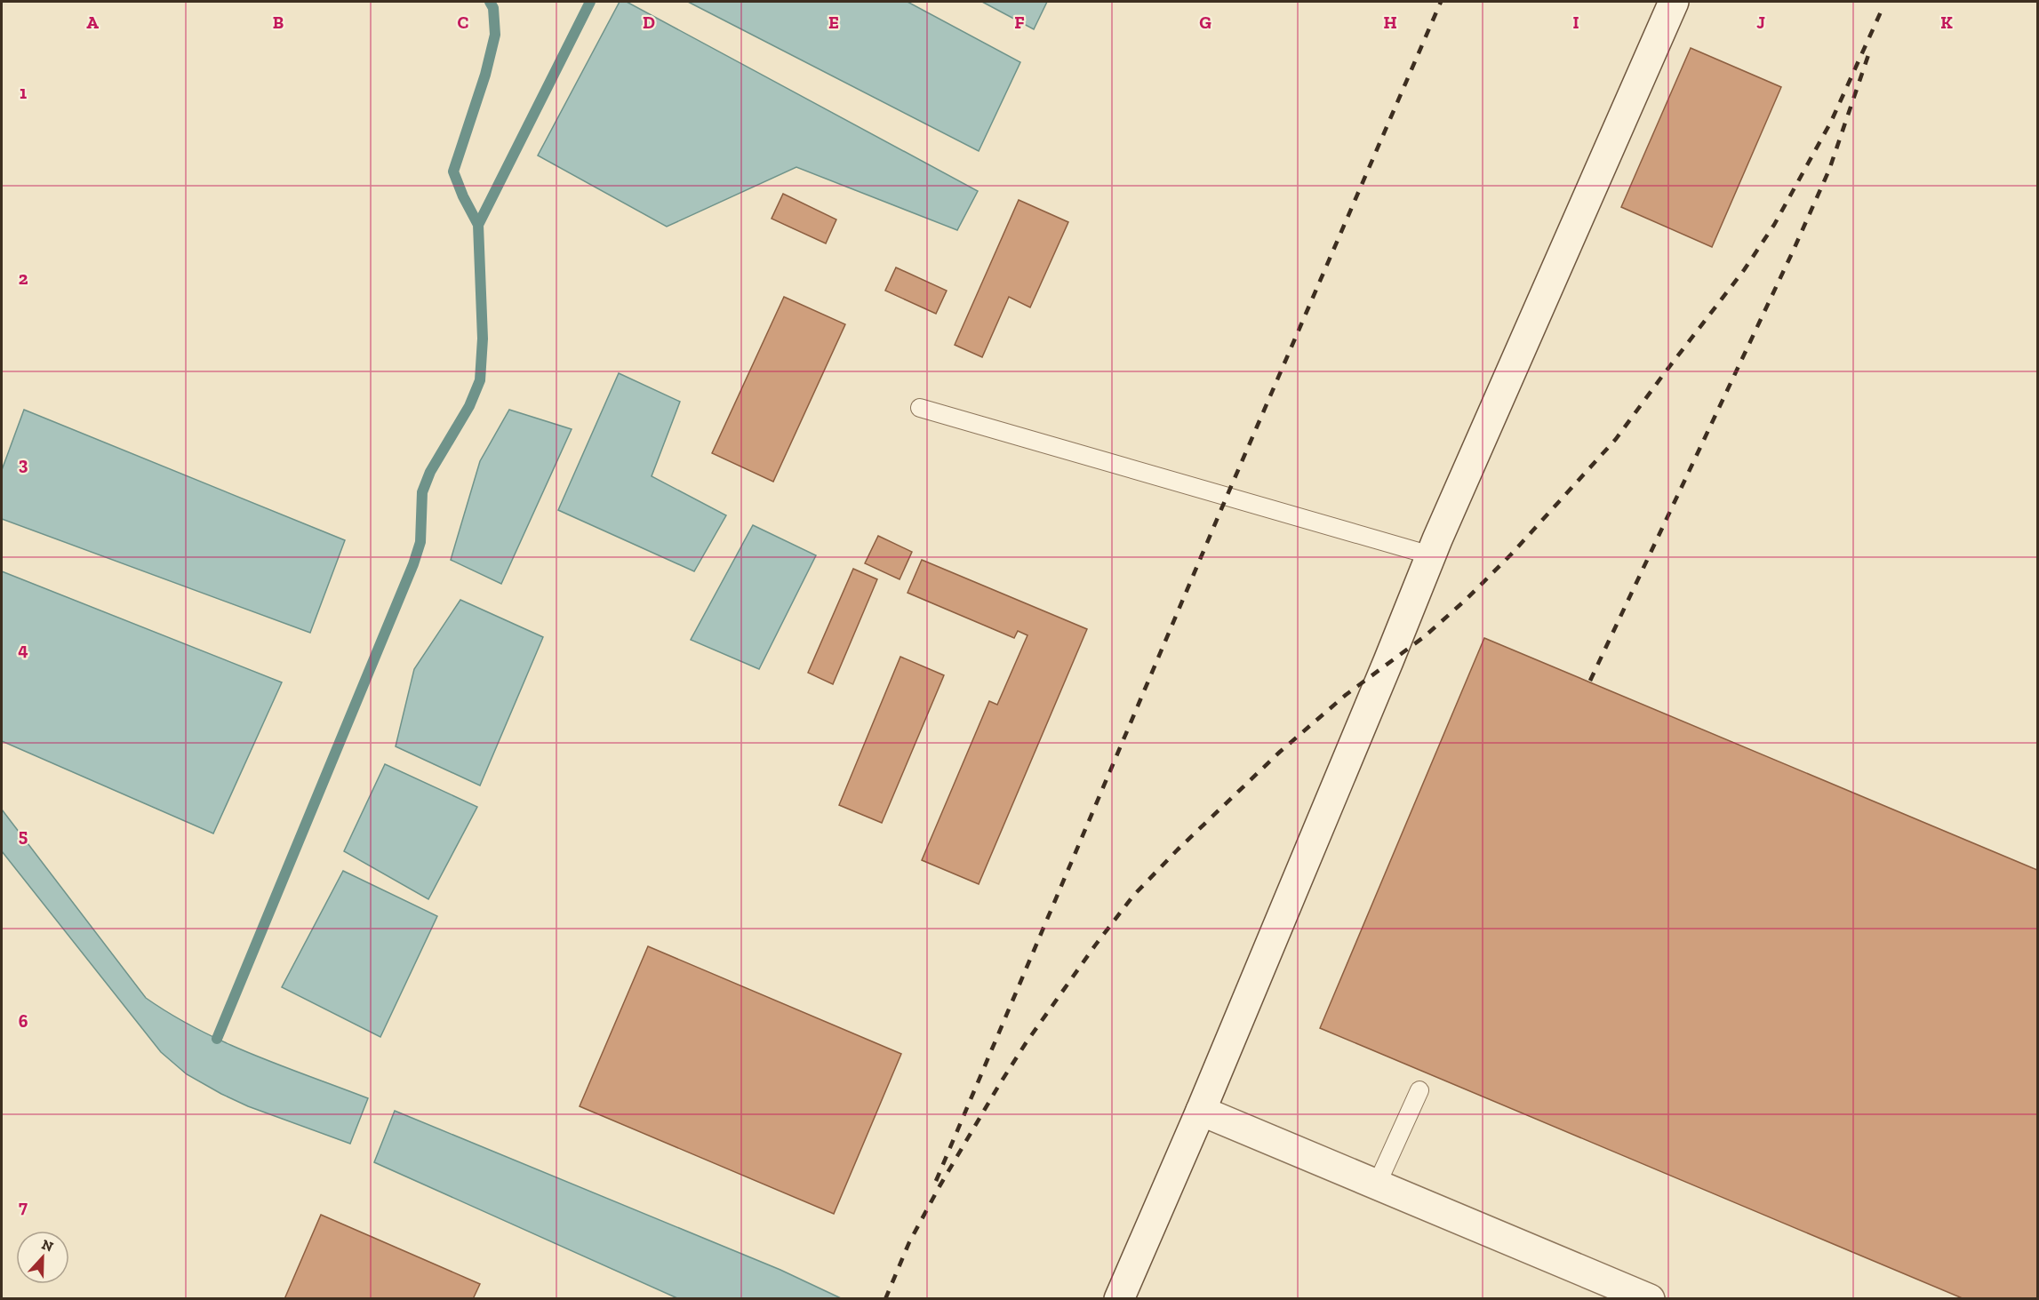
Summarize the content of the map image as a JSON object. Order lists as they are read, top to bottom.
{
  "north": "top",
  "grid": {
    "columns": [
      "A",
      "B",
      "C",
      "D",
      "E",
      "F",
      "G",
      "H",
      "I",
      "J",
      "K"
    ],
    "rows": [
      "1",
      "2",
      "3",
      "4",
      "5",
      "6",
      "7"
    ]
  }
}
